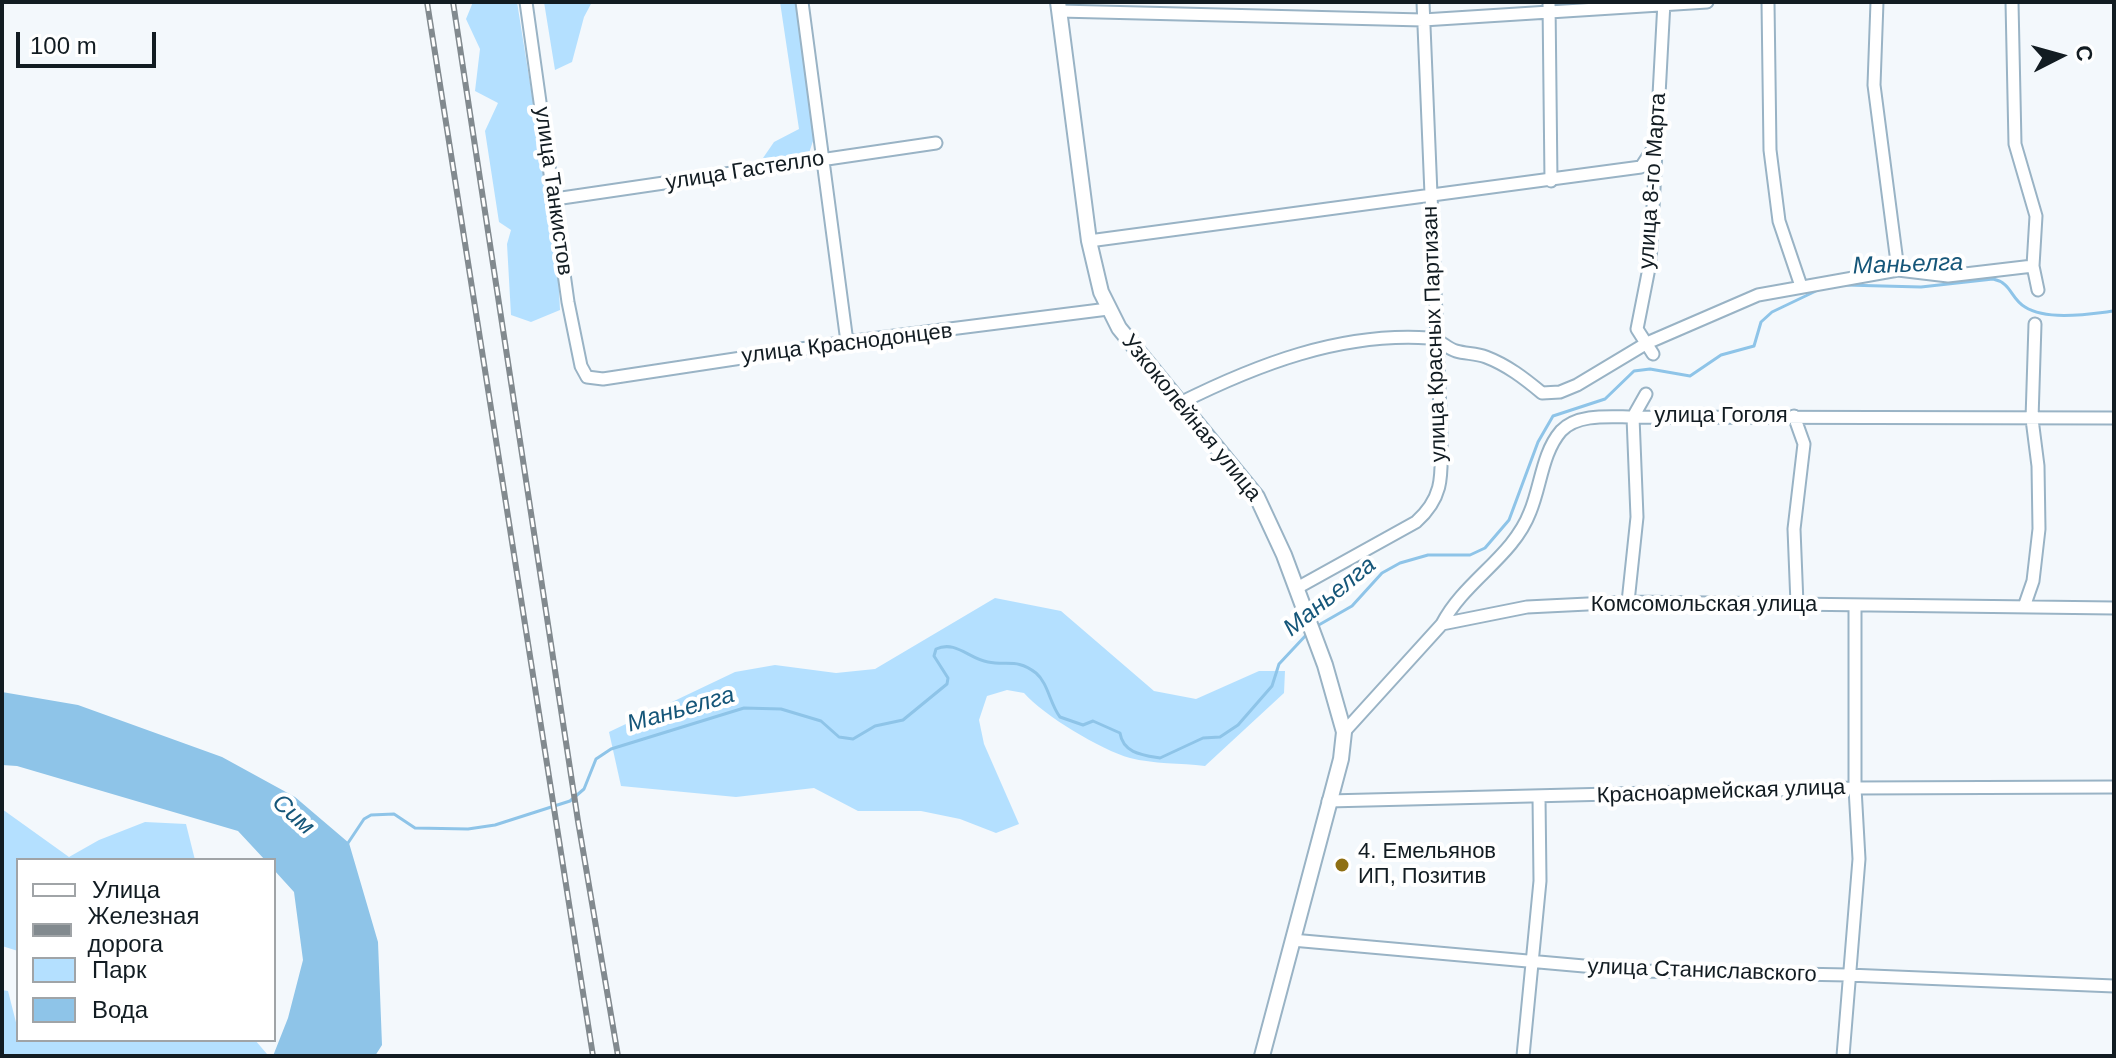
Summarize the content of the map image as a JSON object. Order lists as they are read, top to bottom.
{
  "streets": {
    "street": [
      "улица Гастелло",
      "улица 8-го Марта",
      "улица Танкистов",
      "улица Красных Партизан",
      "улица Краснодонцев",
      "улица Гоголя",
      "Узкоколейная улица",
      "Комсомольская улица",
      "Красноармейская улица",
      "улица Станиславского"
    ]
  },
  "crossings": [
    ["улица Гастелло", "улица Танкистов"],
    ["улица Танкистов", "улица Краснодонцев"],
    ["улица Красных Партизан", "Узкоколейная улица"],
    ["улица Краснодонцев", "Узкоколейная улица"],
    ["улица Гоголя", "Комсомольская улица"],
    ["Узкоколейная улица", "Красноармейская улица"],
    ["Узкоколейная улица", "улица Станиславского"]
  ],
  "water": ["Маньелга", "Сим"],
  "places": ["4. Емельянов ИП, Позитив"],
  "legend": [
    "Улица",
    "Железная дорога",
    "Парк",
    "Вода"
  ],
  "scale_bar": "100 m",
  "north": "right"
}
